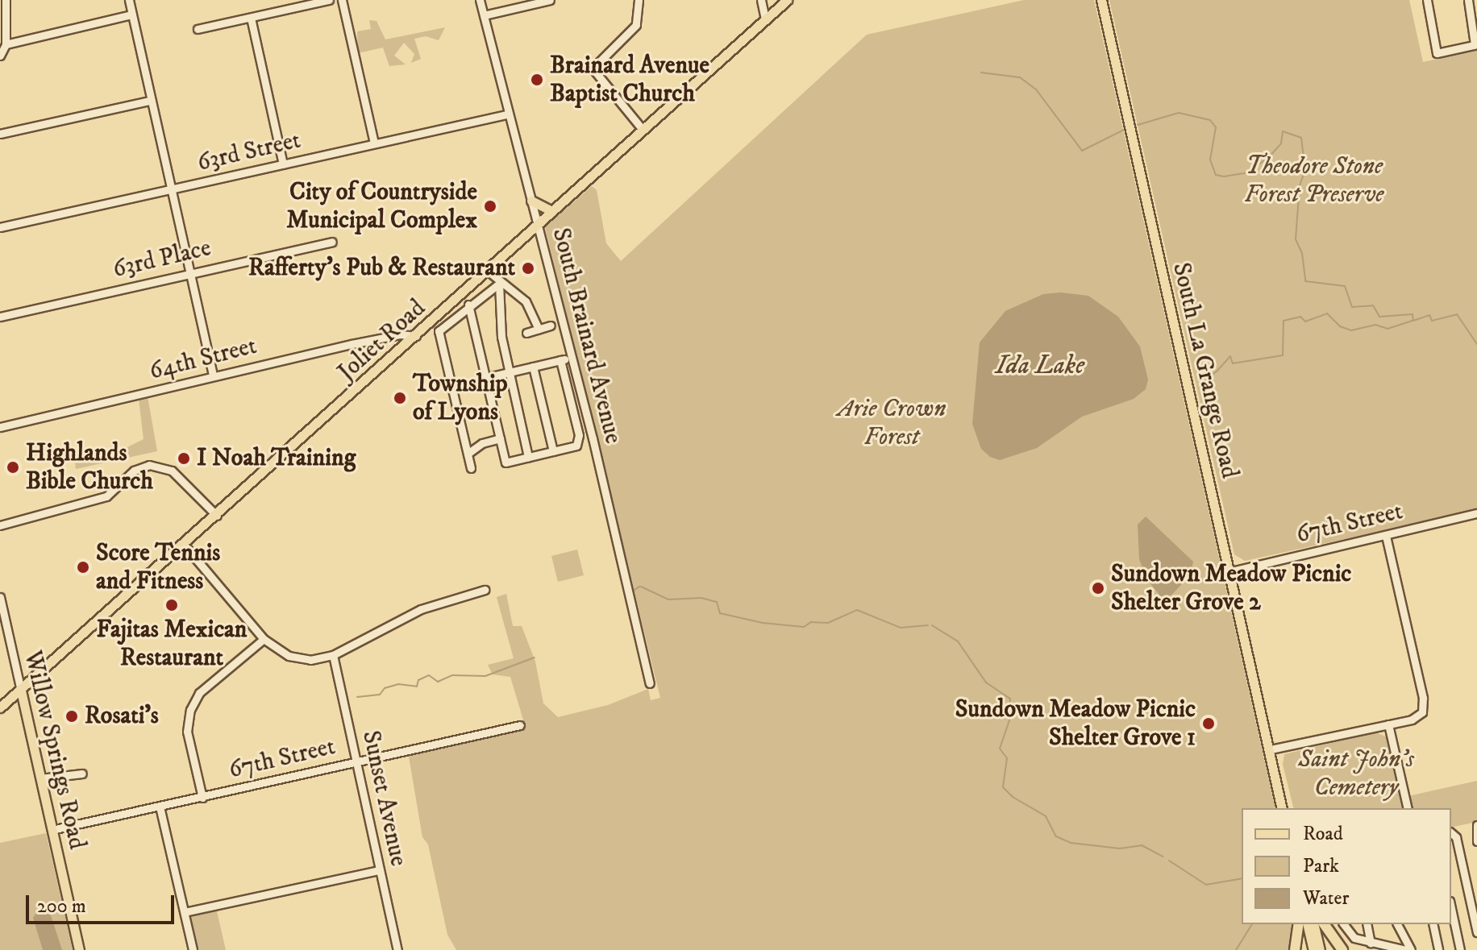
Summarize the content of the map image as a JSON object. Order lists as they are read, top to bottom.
{
  "streets": {
    "main road": ["Joliet Road", "South La Grange Road", "Willow Springs Road"],
    "street": [
      "63rd Street",
      "63rd Place",
      "South Brainard Avenue",
      "64th Street",
      "67th Street",
      "Sunset Avenue"
    ]
  },
  "crossings": [
    ["63rd Street", "South Brainard Avenue"],
    ["South Brainard Avenue", "Joliet Road"],
    ["Joliet Road", "64th Street"],
    ["Joliet Road", "Willow Springs Road"],
    ["South La Grange Road", "67th Street"],
    ["67th Street", "Willow Springs Road"],
    ["67th Street", "Sunset Avenue"]
  ],
  "water": ["Ida Lake"],
  "parks": ["Theodore Stone Forest Preserve", "Arie Crown Forest", "Saint John's Cemetery"],
  "places": [
    "Brainard Avenue Baptist Church",
    "City of Countryside Municipal Complex",
    "Rafferty's Pub & Restaurant",
    "Township of Lyons",
    "I Noah Training",
    "Highlands Bible Church",
    "Score Tennis and Fitness",
    "Sundown Meadow Picnic Shelter Grove 2",
    "Fajitas Mexican Restaurant",
    "Rosati's",
    "Sundown Meadow Picnic Shelter Grove 1"
  ],
  "legend": ["Road", "Park", "Water"],
  "scale_bar": "200 m"
}
